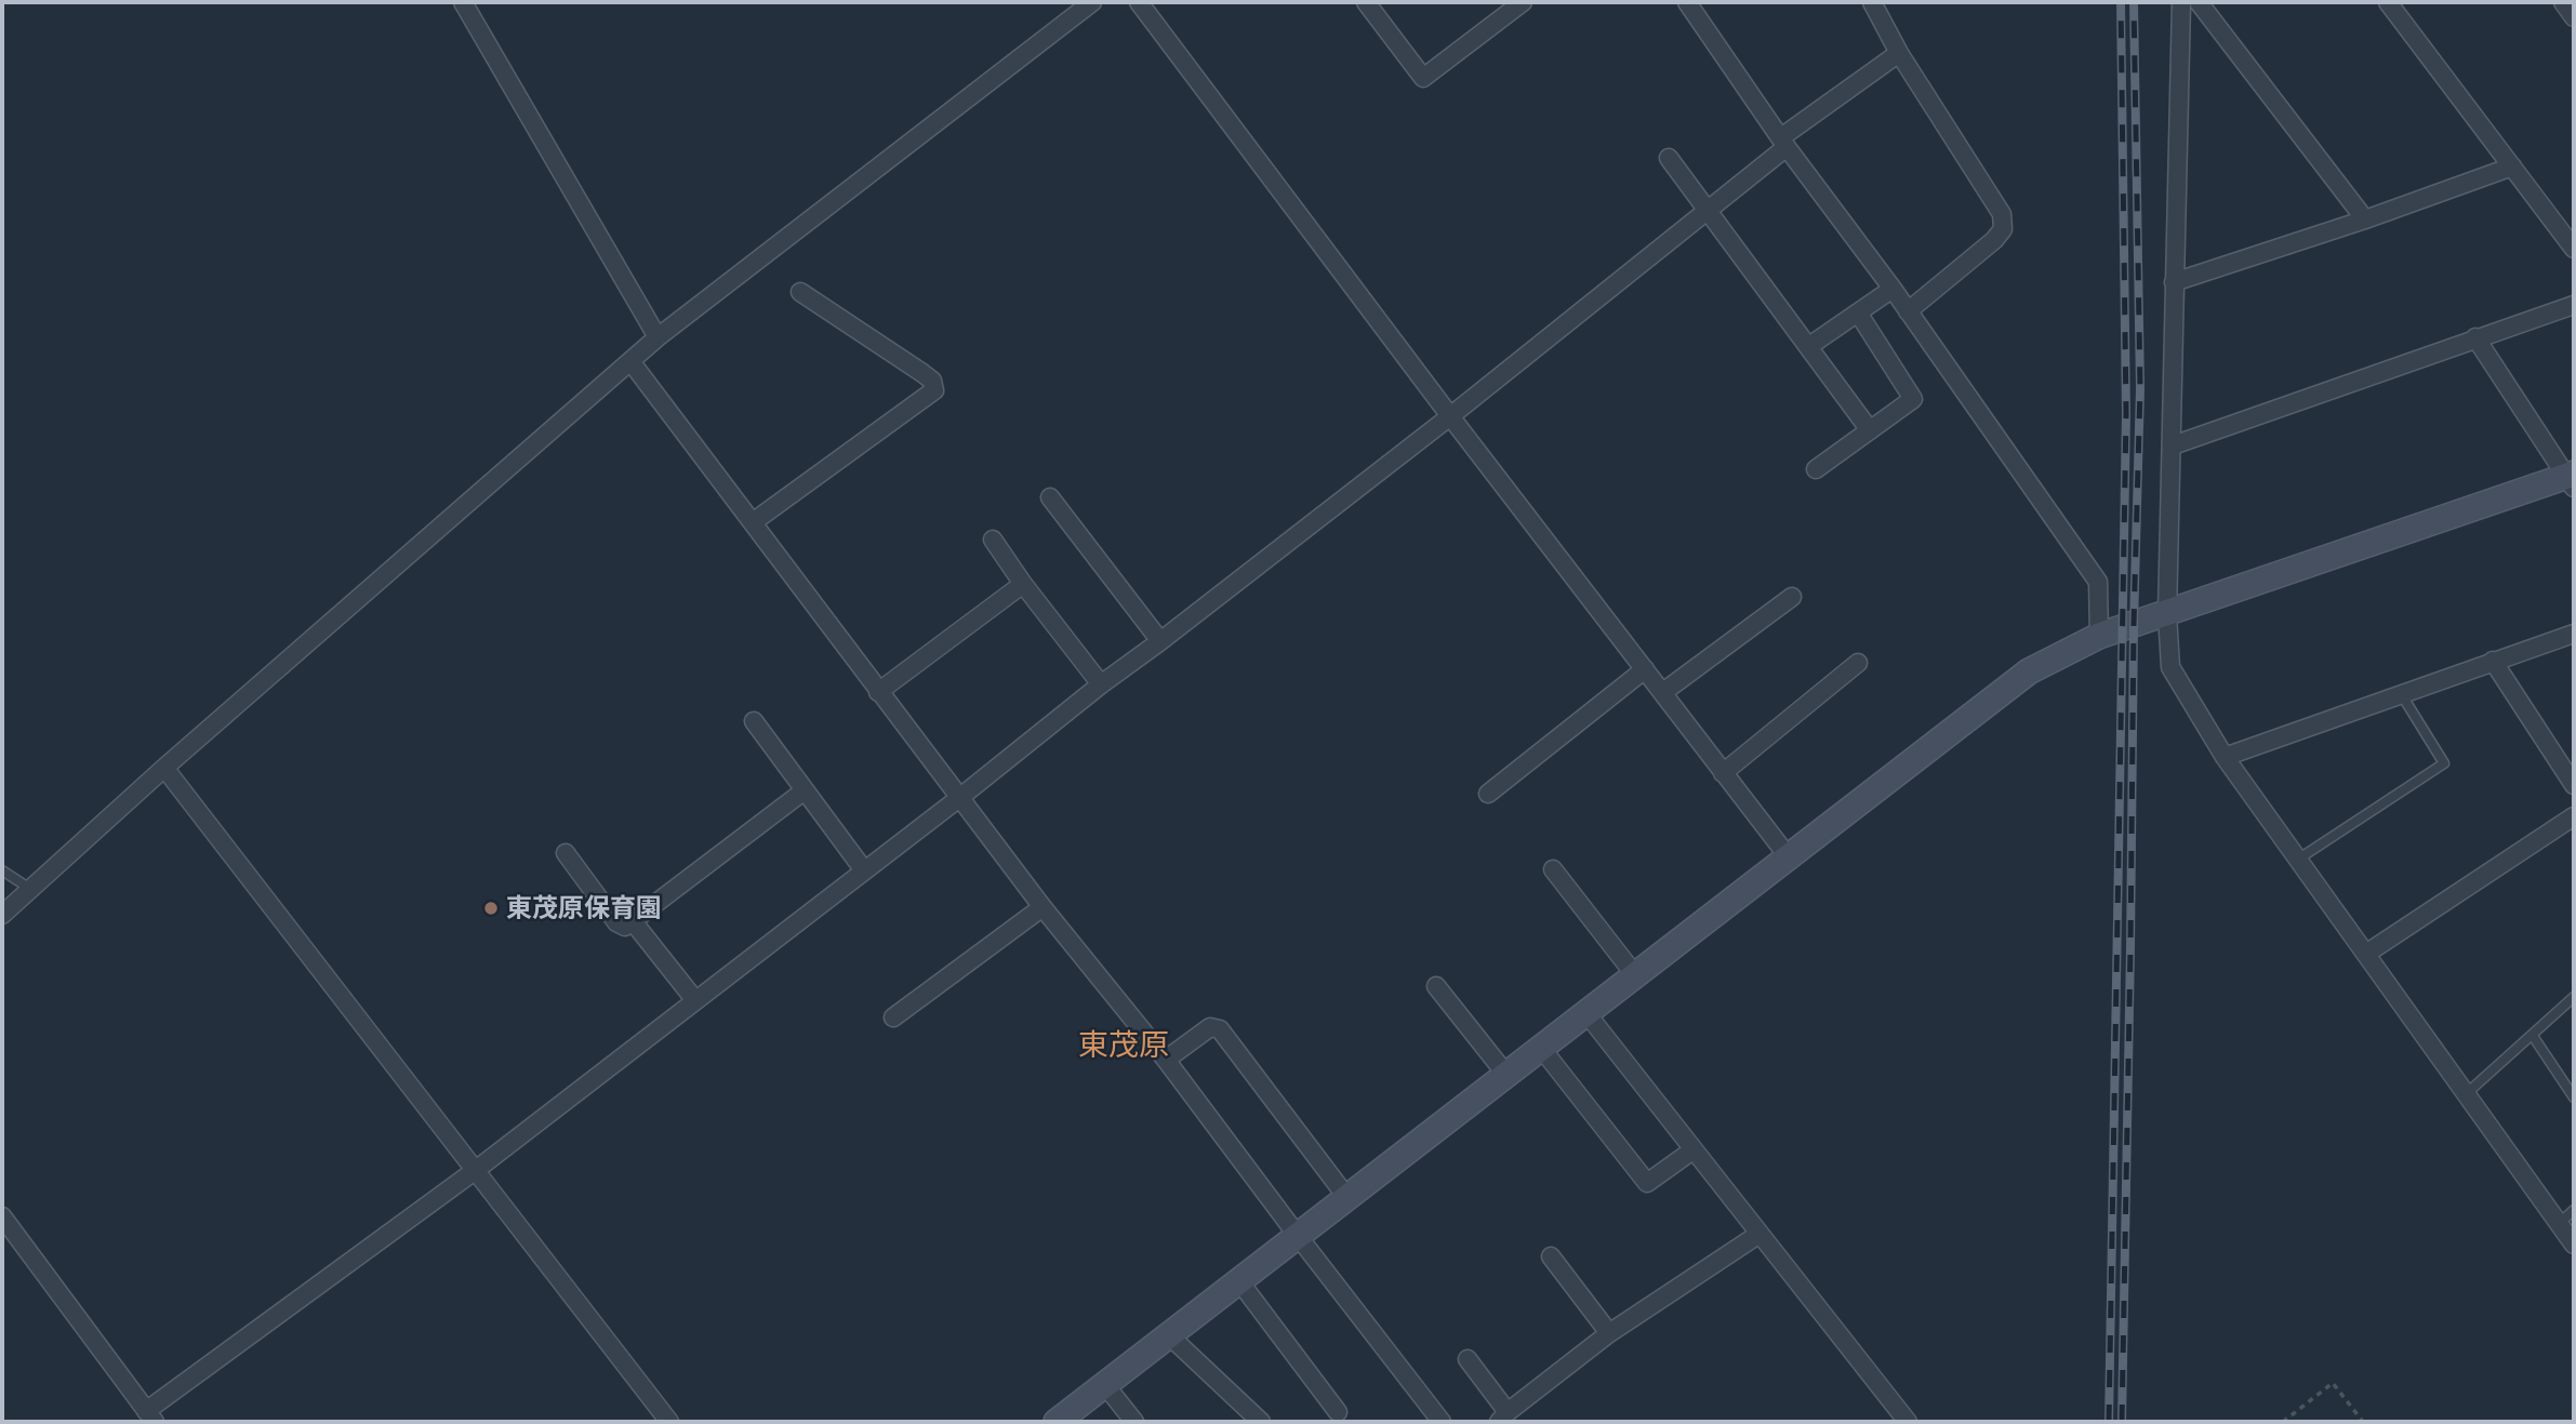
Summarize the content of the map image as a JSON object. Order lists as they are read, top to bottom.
{
  "districts": ["東茂原"],
  "places": ["東茂原保育園"]
}
